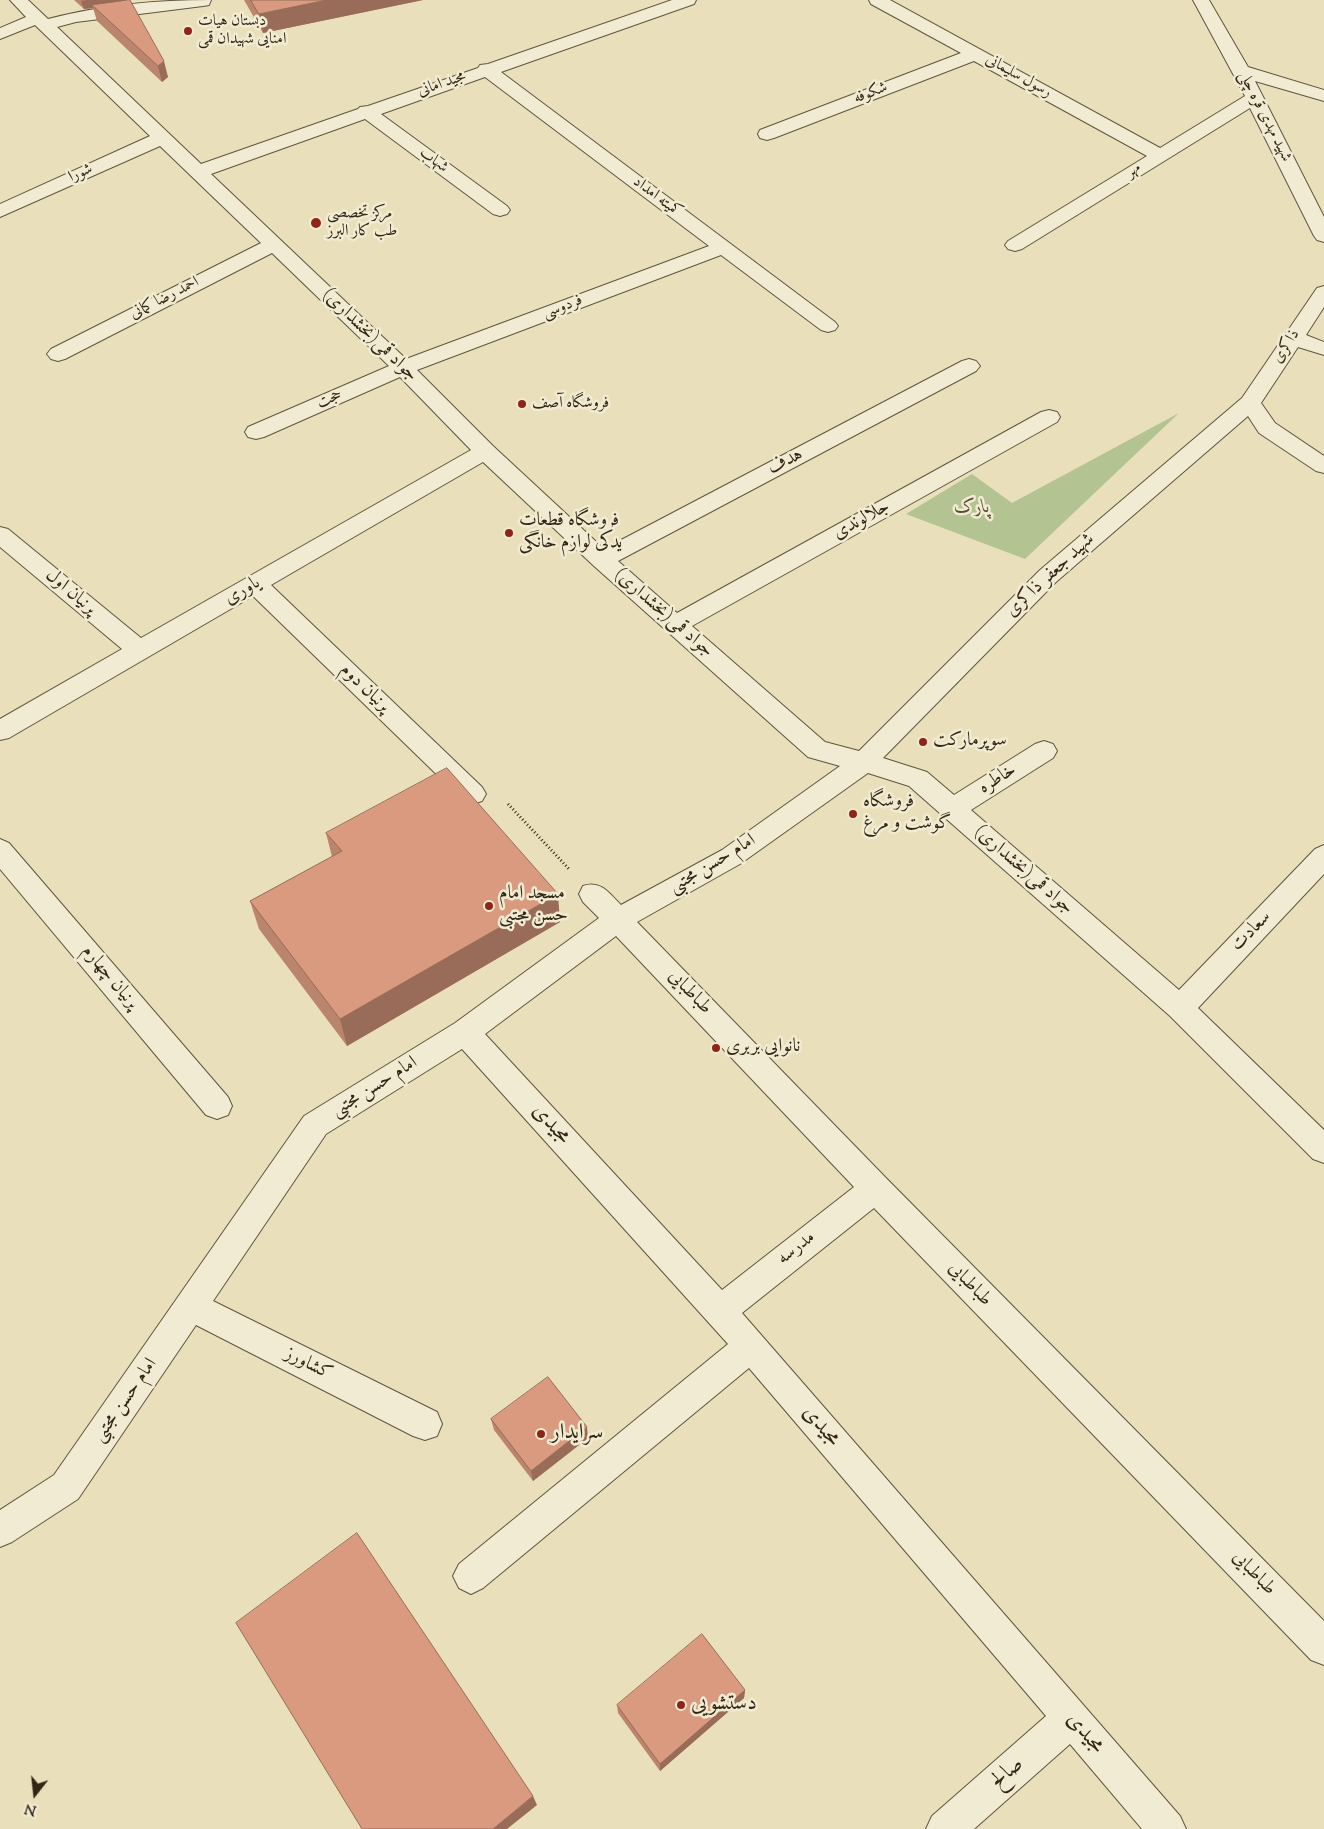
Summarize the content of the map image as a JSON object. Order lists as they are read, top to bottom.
{
  "streets": {
    "street": [
      "رسول سلیمانی",
      "مجید امانی",
      "شکوفه",
      "شهید مهدی قره چلی",
      "شهاب",
      "مهر",
      "شورا",
      "کمیته امداد",
      "احمد رضا کمانی",
      "فردوسی",
      "جواد قمی(بخشداری)",
      "ذاکری",
      "حجت",
      "هدف",
      "جلالوندی",
      "شهید جعفر ذاکری",
      "یاوری",
      "پرنیان اول",
      "پرنیان دوم",
      "خاطره",
      "امام حسن مجتبی",
      "سعادت",
      "پرنیان چهارم",
      "طباطبایی",
      "مجیدی",
      "مدرسه",
      "کشاورز",
      "صالح"
    ]
  },
  "crossings": [
    ["رسول سلیمانی", "شکوفه"],
    ["رسول سلیمانی", "مهر"],
    ["مجید امانی", "شهاب"],
    ["مجید امانی", "کمیته امداد"],
    ["مجید امانی", "جواد قمی(بخشداری)"],
    ["شهید مهدی قره چلی", "مهر"],
    ["شورا", "جواد قمی(بخشداری)"],
    ["کمیته امداد", "فردوسی"],
    ["احمد رضا کمانی", "جواد قمی(بخشداری)"],
    ["فردوسی", "جواد قمی(بخشداری)"],
    ["فردوسی", "حجت"],
    ["جواد قمی(بخشداری)", "حجت"],
    ["جواد قمی(بخشداری)", "هدف"],
    ["جواد قمی(بخشداری)", "جلالوندی"],
    ["جواد قمی(بخشداری)", "شهید جعفر ذاکری"],
    ["جواد قمی(بخشداری)", "یاوری"],
    ["جواد قمی(بخشداری)", "خاطره"],
    ["جواد قمی(بخشداری)", "امام حسن مجتبی"],
    ["جواد قمی(بخشداری)", "سعادت"],
    ["ذاکری", "شهید جعفر ذاکری"],
    ["شهید جعفر ذاکری", "امام حسن مجتبی"],
    ["یاوری", "پرنیان اول"],
    ["یاوری", "پرنیان دوم"],
    ["امام حسن مجتبی", "طباطبایی"],
    ["امام حسن مجتبی", "مجیدی"],
    ["امام حسن مجتبی", "کشاورز"],
    ["طباطبایی", "مدرسه"],
    ["مجیدی", "مدرسه"],
    ["مجیدی", "صالح"]
  ],
  "parks": ["پارک"],
  "places": [
    "دبستان هیات امنایی شهیدان قمی",
    "مرکز تخصصی طب کار البرز",
    "فروشگاه آصف",
    "فروشگاه قطعات یدکی لوازم خانگی",
    "سوپرمارکت",
    "فروشگاه گوشت و مرغ",
    "مسجد امام حسن مجتبی",
    "نانوایی بربری",
    "سرایدار",
    "دستشویی"
  ],
  "north": "bottom"
}
